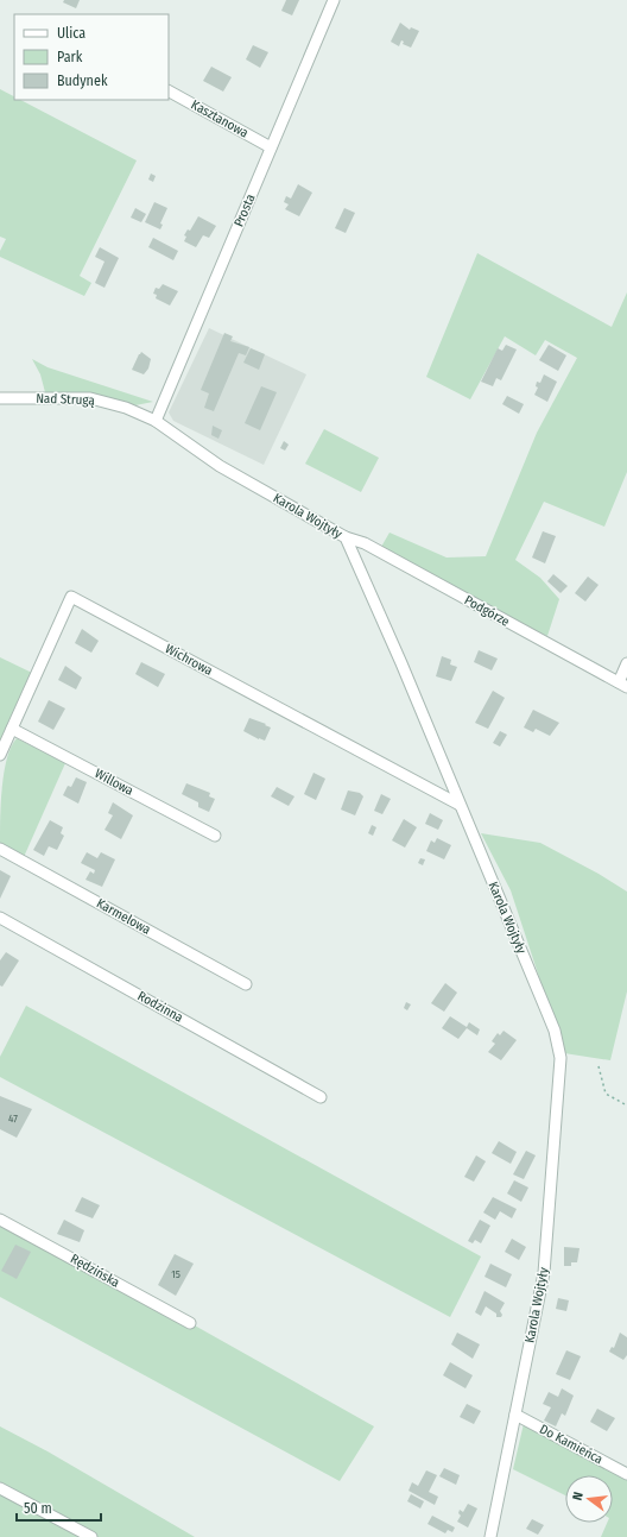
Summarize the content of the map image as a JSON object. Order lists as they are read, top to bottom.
{
  "streets": {
    "street": [
      "Kasztanowa",
      "Prosta",
      "Nad Strugą",
      "Karola Wojtyły",
      "Podgórze",
      "Wichrowa",
      "Willowa",
      "Karmelowa",
      "Rodzinna",
      "Rędzińska",
      "Do Kamieńca"
    ]
  },
  "crossings": [
    ["Kasztanowa", "Prosta"],
    ["Prosta", "Nad Strugą"],
    ["Prosta", "Karola Wojtyły"],
    ["Nad Strugą", "Karola Wojtyły"],
    ["Karola Wojtyły", "Podgórze"],
    ["Karola Wojtyły", "Wichrowa"],
    ["Karola Wojtyły", "Do Kamieńca"],
    ["Wichrowa", "Willowa"]
  ],
  "house_numbers": ["47", "15"],
  "legend": ["Ulica", "Park", "Budynek"],
  "scale_bar": "50 m",
  "north": "left"
}
